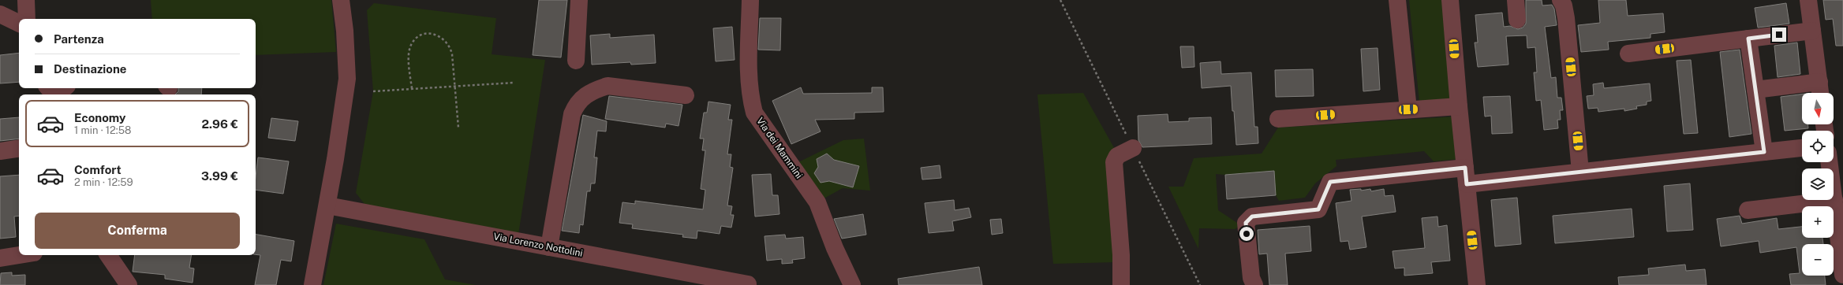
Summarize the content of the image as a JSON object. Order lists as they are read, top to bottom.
{
  "streets": {
    "street": ["Via dei Mammini", "Via Lorenzo Nottolini"]
  },
  "north": "bottom",
  "page": {
    "banner": ["Partenza", "Destinazione"],
    "map_buttons": ["+", "−"],
    "list": [
      {
        "name": "Economy",
        "note": "1 min · 12:58",
        "value": "2.96 €"
      },
      {
        "name": "Comfort",
        "note": "2 min · 12:59",
        "value": "3.99 €"
      }
    ],
    "buttons": "Conferma"
  }
}
